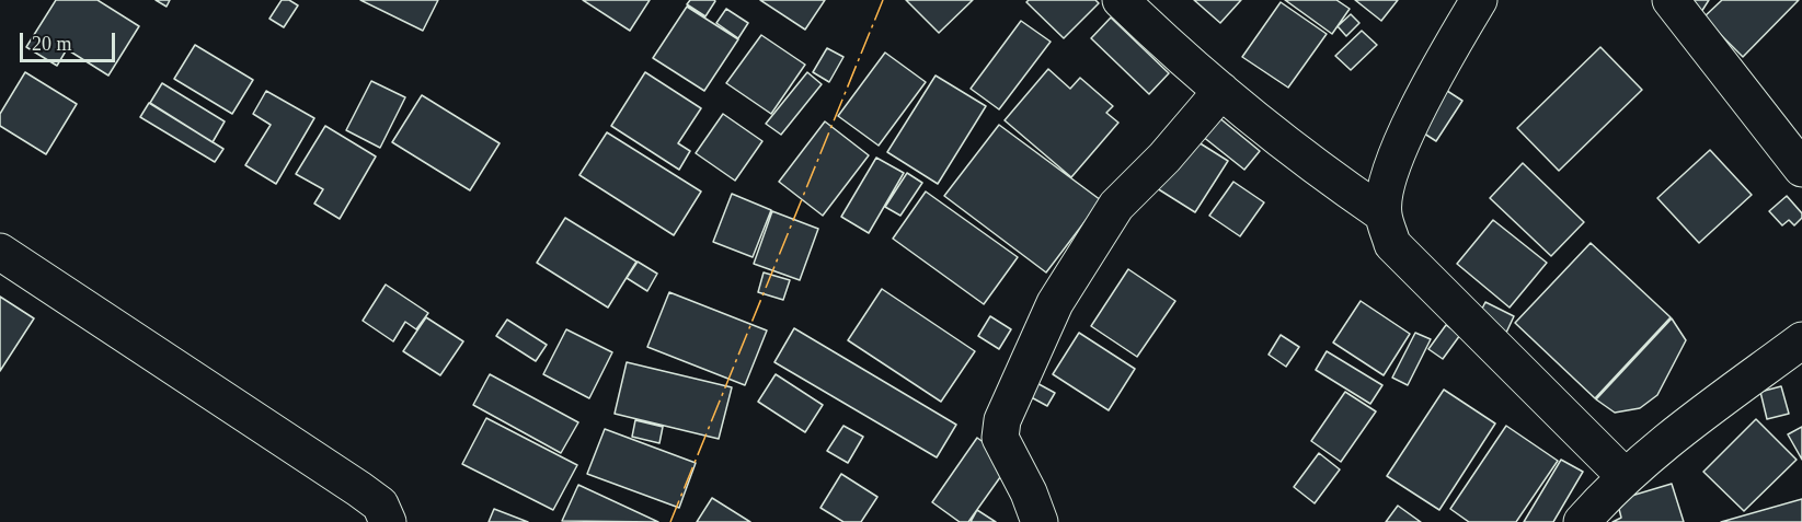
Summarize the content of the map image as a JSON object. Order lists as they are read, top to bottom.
{
  "scale_bar": "20 m"
}
